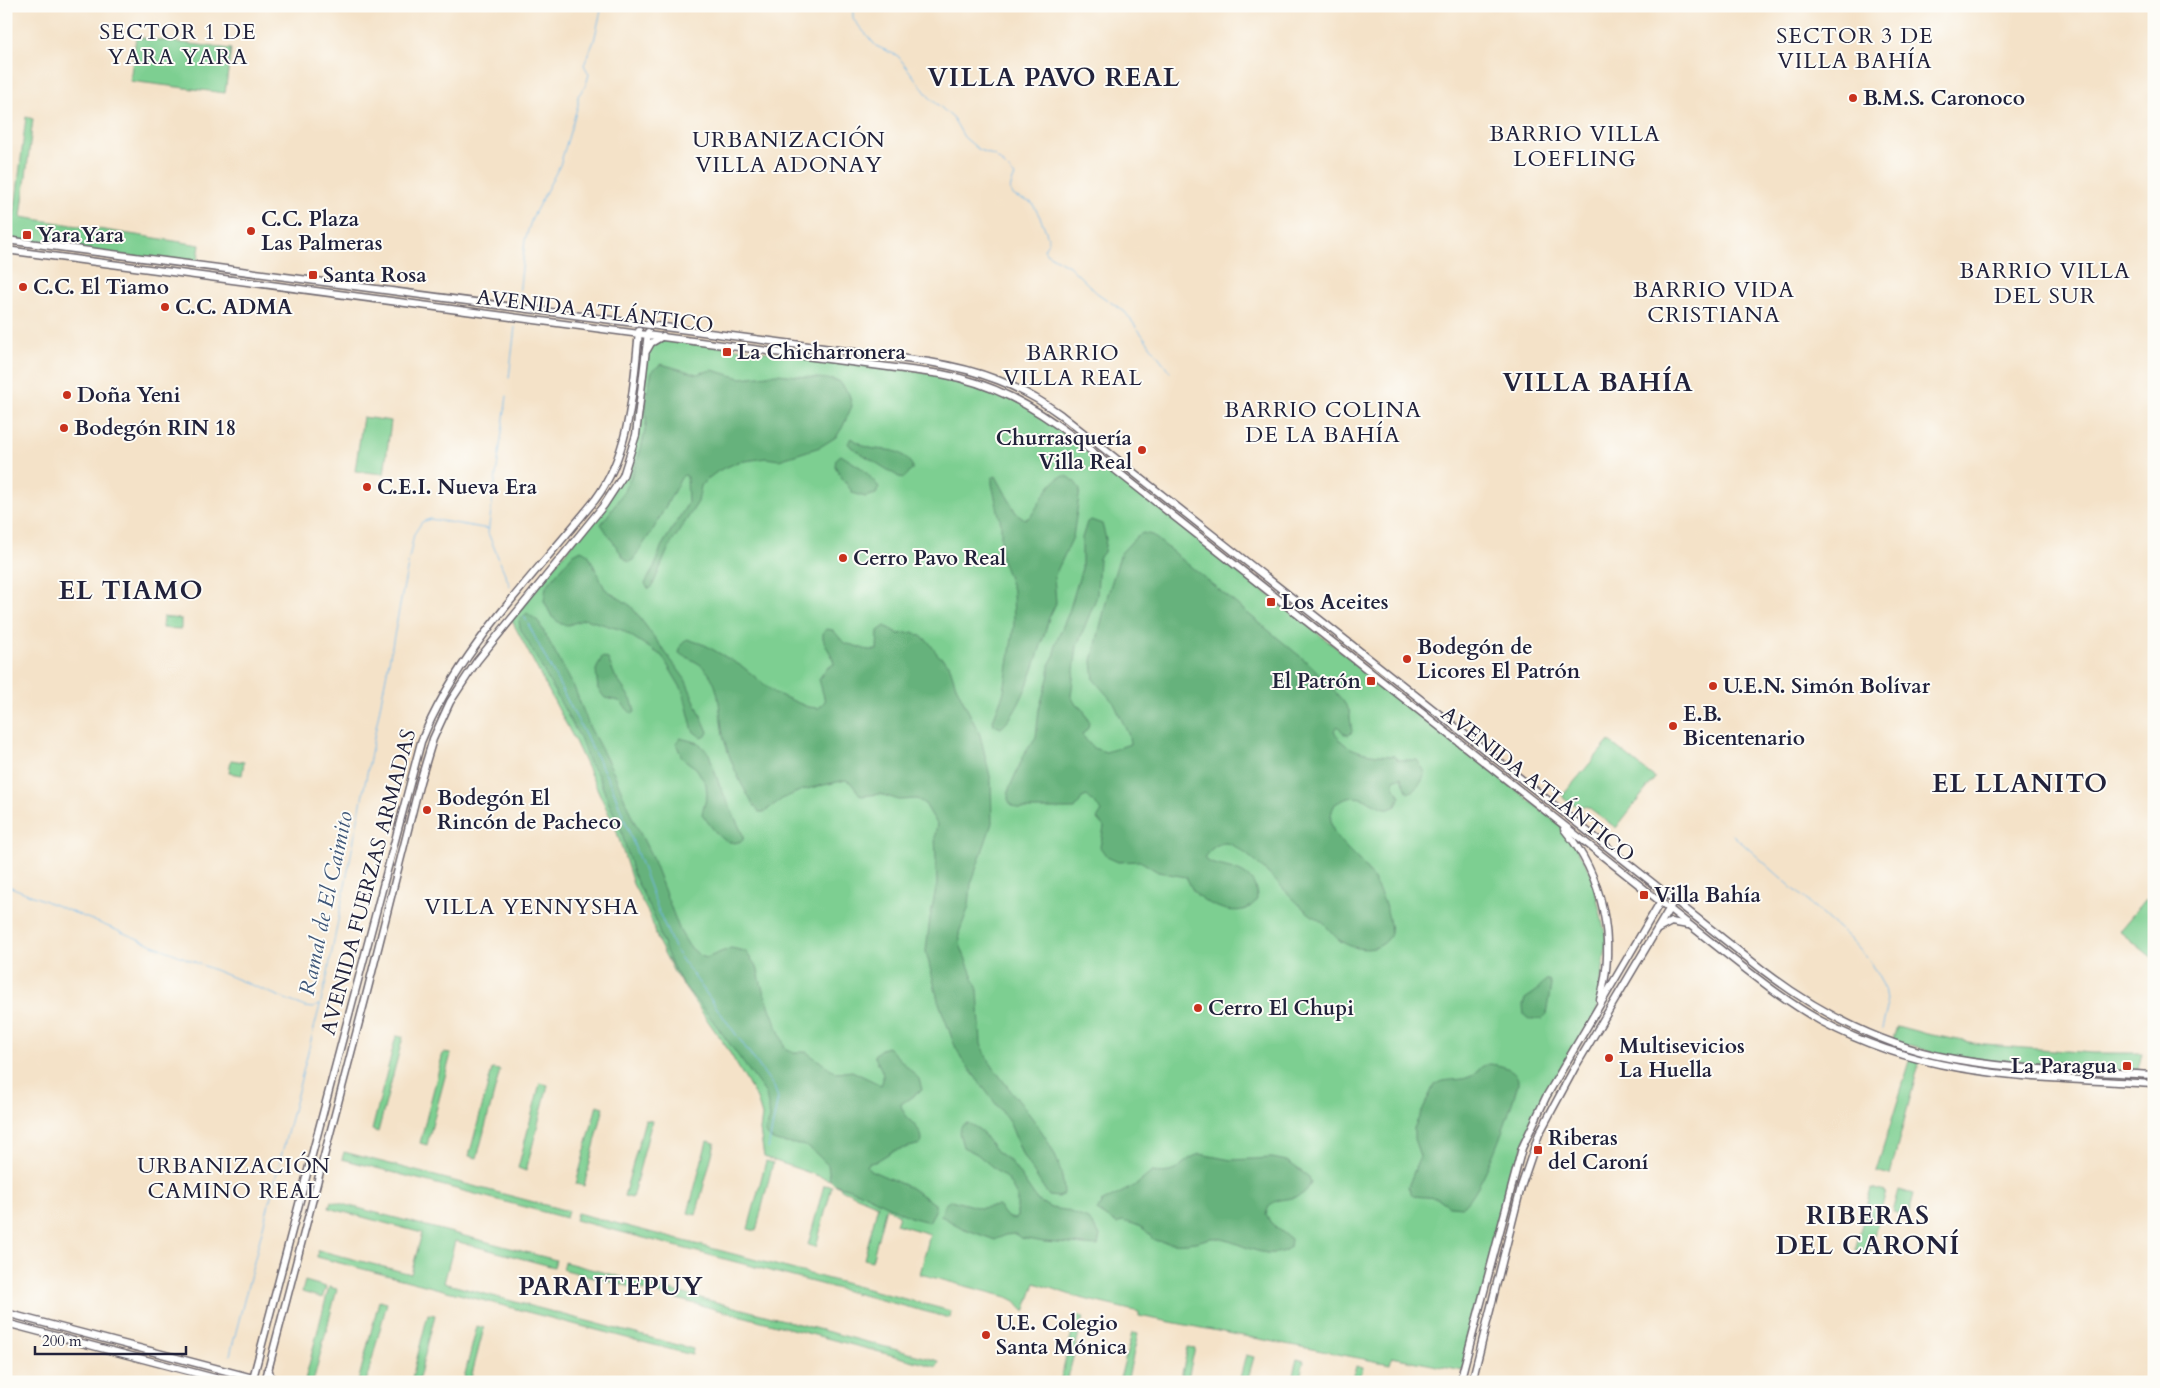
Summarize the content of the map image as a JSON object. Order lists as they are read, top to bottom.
{
  "streets": {
    "main road": ["AVENIDA ATLÁNTICO", "AVENIDA FUERZAS ARMADAS"]
  },
  "crossings": [
    ["AVENIDA ATLÁNTICO", "AVENIDA FUERZAS ARMADAS"]
  ],
  "districts": [
    "SECTOR 1 DE YARA YARA",
    "SECTOR 3 DE VILLA BAHÍA",
    "VILLA PAVO REAL",
    "BARRIO VILLA LOEFLING",
    "URBANIZACIÓN VILLA ADONAY",
    "BARRIO VILLA DEL SUR",
    "BARRIO VIDA CRISTIANA",
    "BARRIO VILLA REAL",
    "VILLA BAHÍA",
    "BARRIO COLINA DE LA BAHÍA",
    "EL TIAMO",
    "EL LLANITO",
    "VILLA YENNYSHA",
    "URBANIZACIÓN CAMINO REAL",
    "RIBERAS DEL CARONÍ",
    "PARAITEPUY"
  ],
  "water": ["Ramal de El Caimito"],
  "places": {
    "other": [
      "B.M.S. Caronoco",
      "C.C. Plaza Las Palmeras",
      "C.C. El Tiamo",
      "C.C. ADMA",
      "Doña Yeni",
      "Bodegón RIN 18",
      "Churrasquería Villa Real",
      "C.E.I. Nueva Era",
      "Cerro Pavo Real",
      "Bodegón de Licores El Patrón",
      "U.E.N. Simón Bolívar",
      "E.B. Bicentenario",
      "Bodegón El Rincón de Pacheco",
      "Cerro El Chupi",
      "Multisevicios La Huella",
      "U.E. Colegio Santa Mónica"
    ],
    "transit": [
      "YaraYara",
      "Santa Rosa",
      "La Chicharronera",
      "Los Aceites",
      "El Patrón",
      "Villa Bahía",
      "La Paragua",
      "Riberas del Caroní"
    ]
  },
  "scale_bar": "200 m"
}
